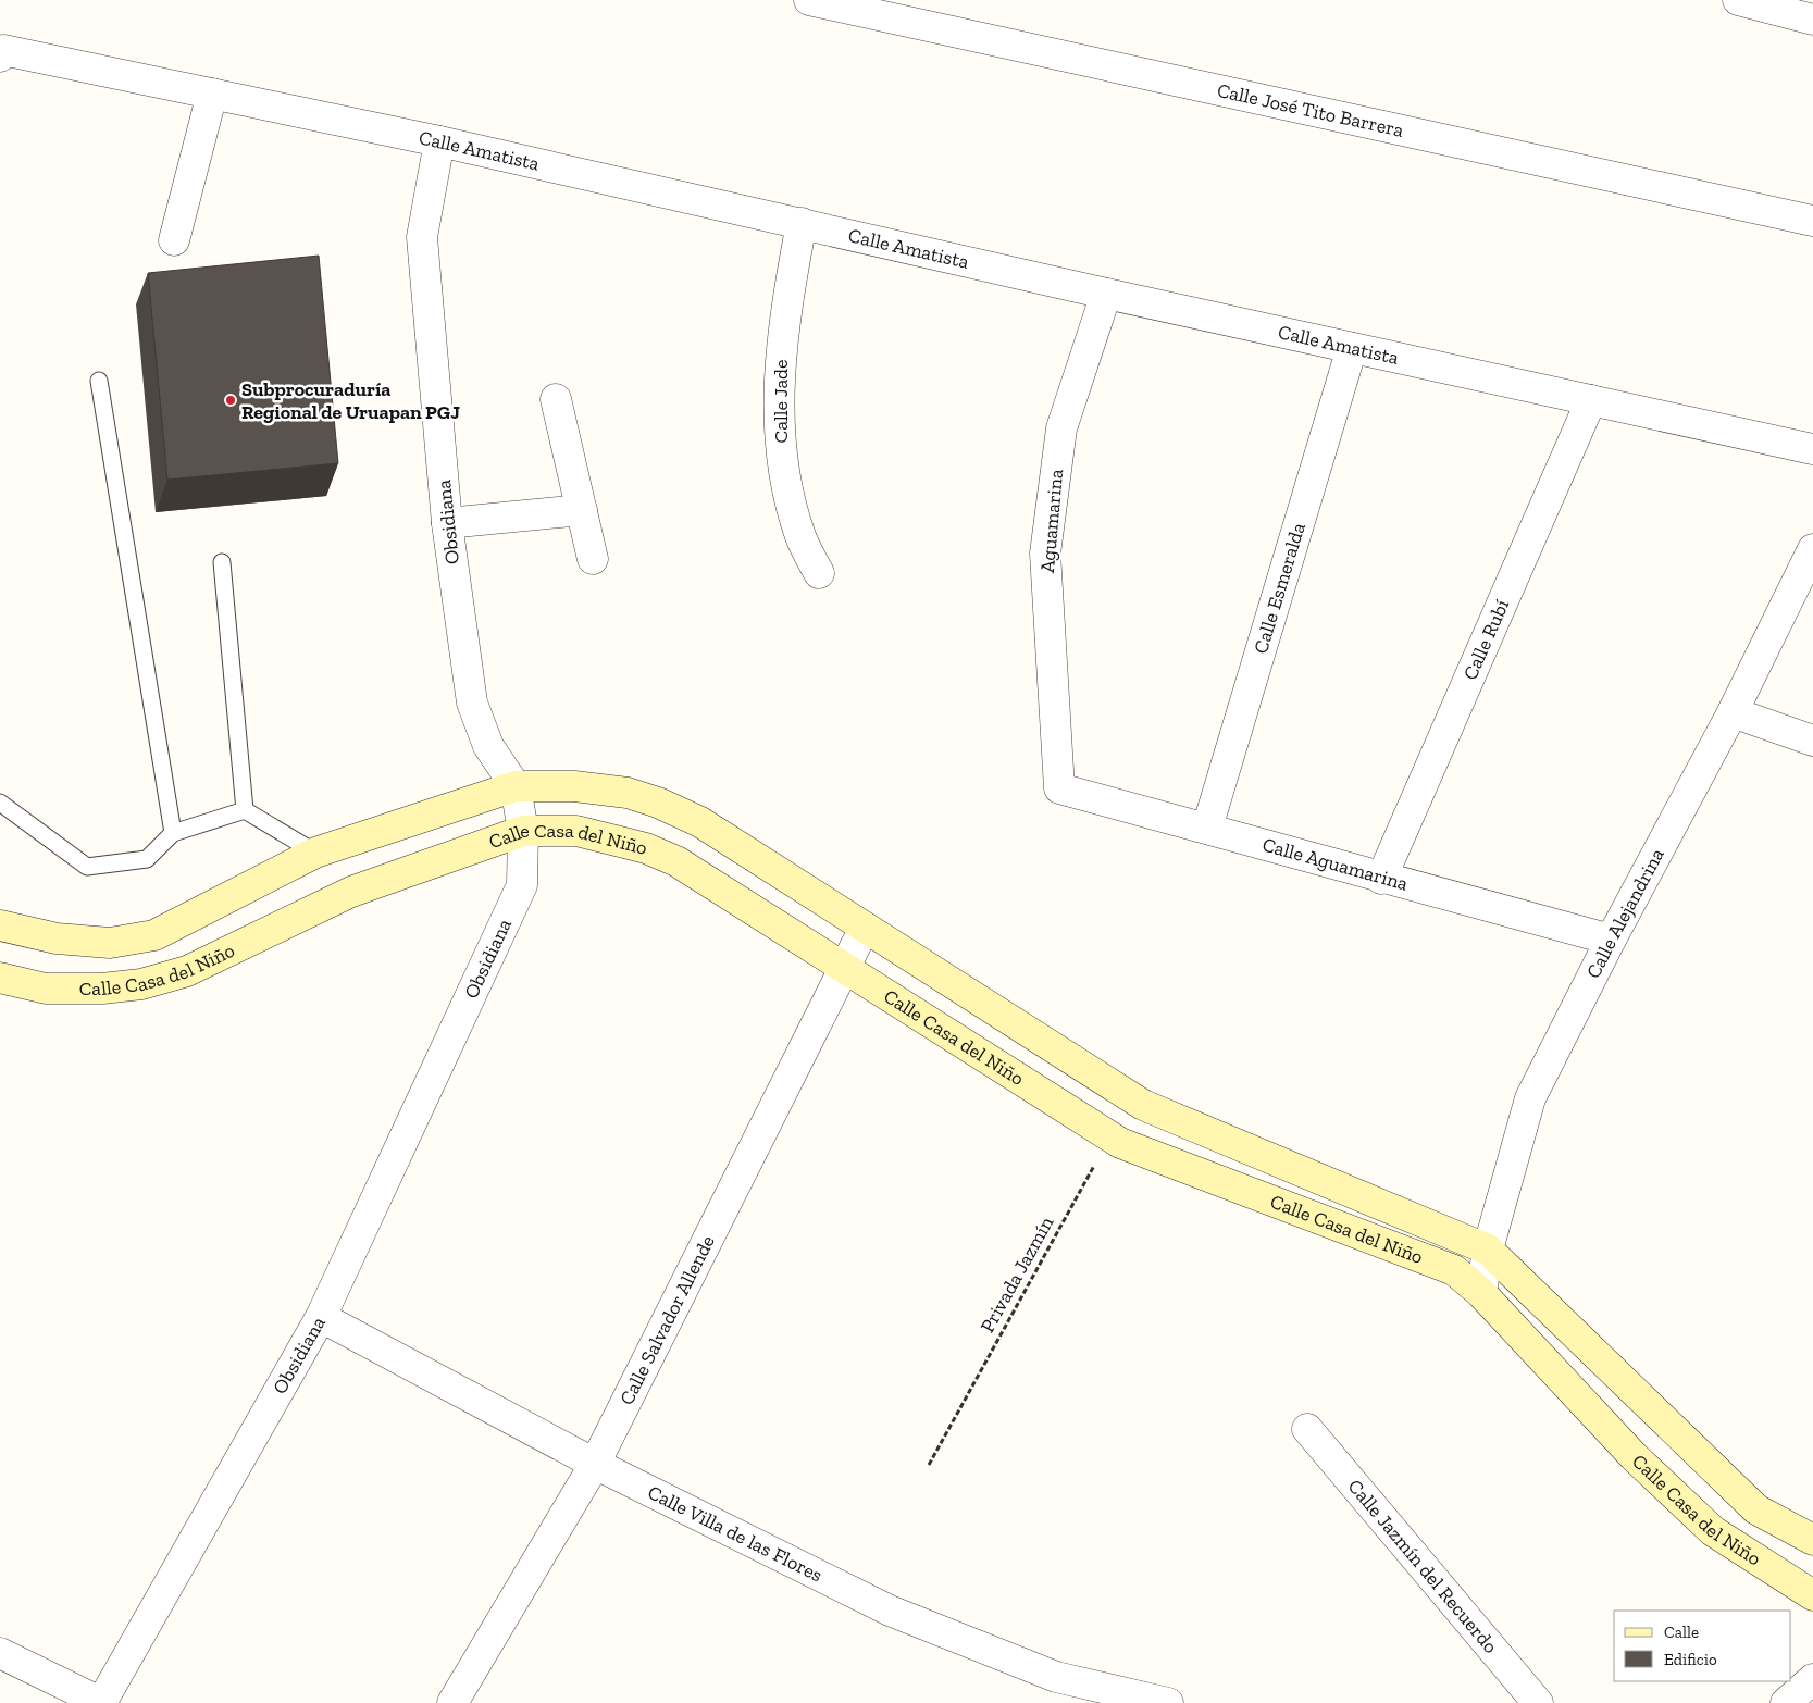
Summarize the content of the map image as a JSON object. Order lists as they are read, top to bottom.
{
  "streets": {
    "street": [
      "Calle José Tito Barrera",
      "Calle Amatista",
      "Calle Jade",
      "Aguamarina",
      "Obsidiana",
      "Calle Esmeralda",
      "Calle Rubí",
      "Calle Casa del Niño",
      "Calle Aguamarina",
      "Calle Alejandrina",
      "Calle Salvador Allende",
      "Calle Villa de las Flores",
      "Calle Jazmín del Recuerdo"
    ],
    "path": ["Privada Jazmín"]
  },
  "crossings": [
    ["Calle Amatista", "Calle Jade"],
    ["Calle Amatista", "Aguamarina"],
    ["Calle Amatista", "Obsidiana"],
    ["Calle Amatista", "Calle Esmeralda"],
    ["Calle Amatista", "Calle Rubí"],
    ["Aguamarina", "Calle Aguamarina"],
    ["Obsidiana", "Calle Casa del Niño"],
    ["Obsidiana", "Calle Villa de las Flores"],
    ["Calle Esmeralda", "Calle Aguamarina"],
    ["Calle Rubí", "Calle Aguamarina"],
    ["Calle Casa del Niño", "Calle Alejandrina"],
    ["Calle Casa del Niño", "Privada Jazmín"],
    ["Calle Casa del Niño", "Calle Salvador Allende"],
    ["Calle Aguamarina", "Calle Alejandrina"],
    ["Calle Salvador Allende", "Calle Villa de las Flores"]
  ],
  "places": ["Subprocuraduría Regional de Uruapan PGJ"],
  "legend": ["Calle", "Edificio"]
}
